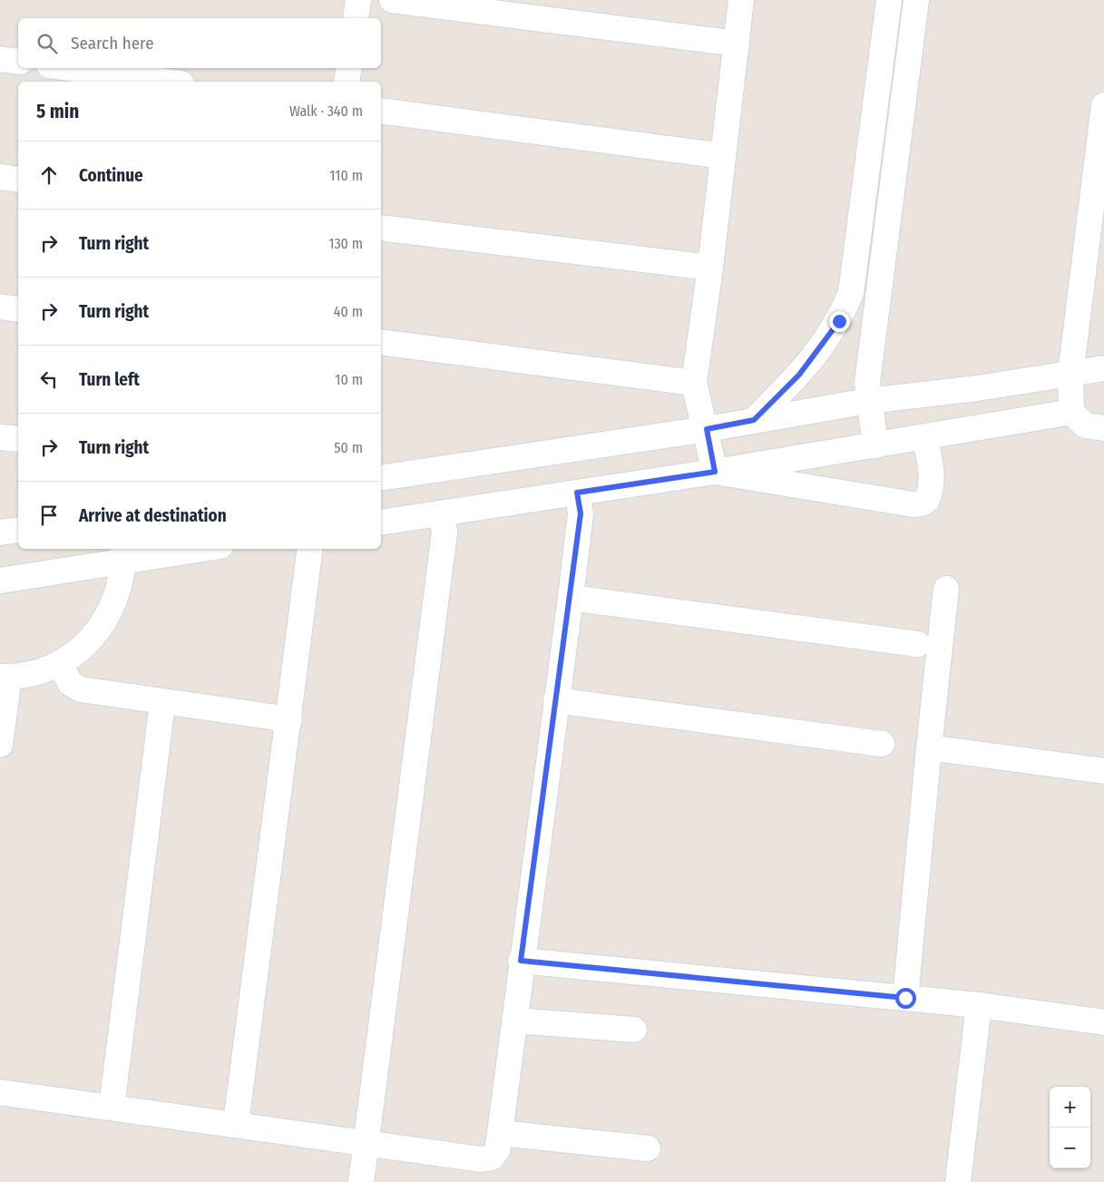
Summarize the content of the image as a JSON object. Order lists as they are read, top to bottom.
{
  "page": {
    "search": "Search here",
    "heading": ["5 min", "Walk · 340 m"],
    "list": [
      ["Continue", "110 m"],
      ["Turn right", "130 m"],
      ["Turn right", "40 m"],
      ["Turn left", "10 m"],
      ["Turn right", "50 m"],
      "Arrive at destination"
    ],
    "map_buttons": ["+", "−"]
  }
}
